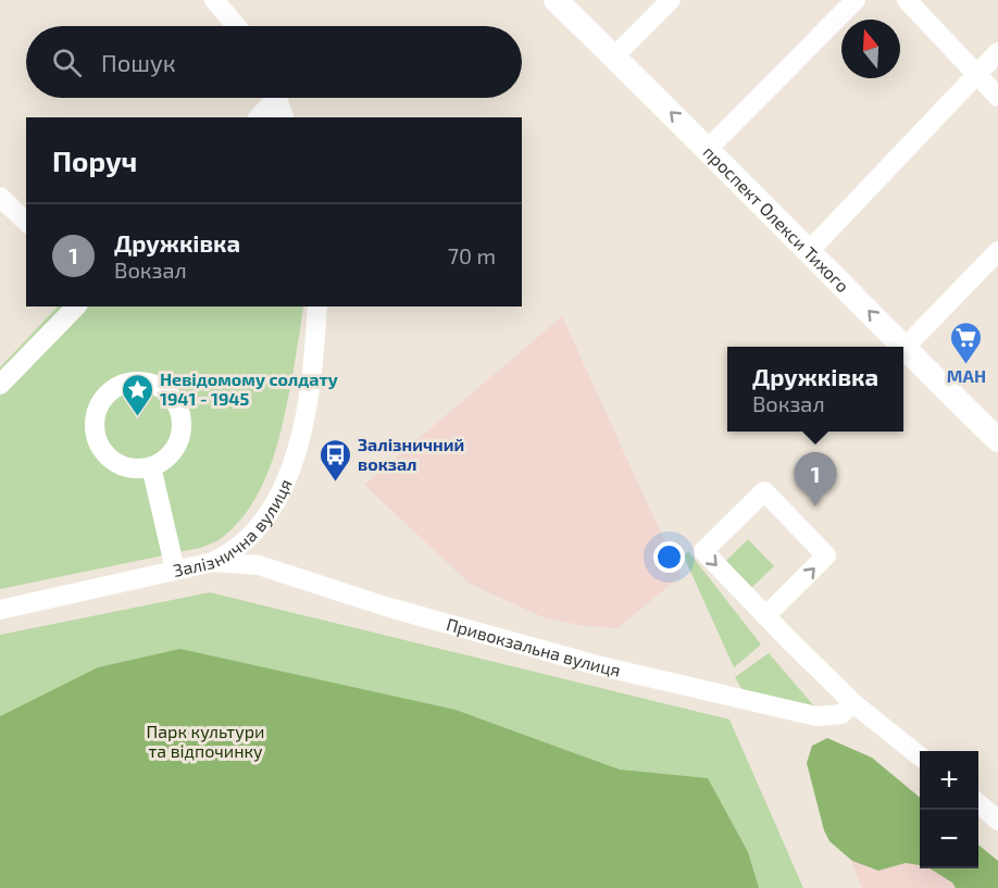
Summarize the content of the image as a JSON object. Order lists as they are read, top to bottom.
{
  "streets": {
    "main road": ["проспект Олекси Тихого"],
    "street": ["Залізнична вулиця", "Привокзальна вулиця"]
  },
  "crossings": [
    ["Залізнична вулиця", "Привокзальна вулиця"]
  ],
  "one_way": ["проспект Олекси Тихого"],
  "parks": ["Парк культури та відпочинку"],
  "places": {
    "supermarket": ["МАН"],
    "place": ["Невідомому солдату 1941 - 1945"],
    "bus stop": ["Залізничний вокзал"]
  },
  "north": "top",
  "page": {
    "search": "Пошук",
    "heading": "Поруч",
    "list": [
      {
        "mark": "1",
        "name": "Дружківка",
        "note": "Вокзал",
        "value": "70 m"
      }
    ],
    "popup": ["Дружківка", "Вокзал"],
    "pins": "1",
    "map_buttons": ["+", "−"]
  }
}
